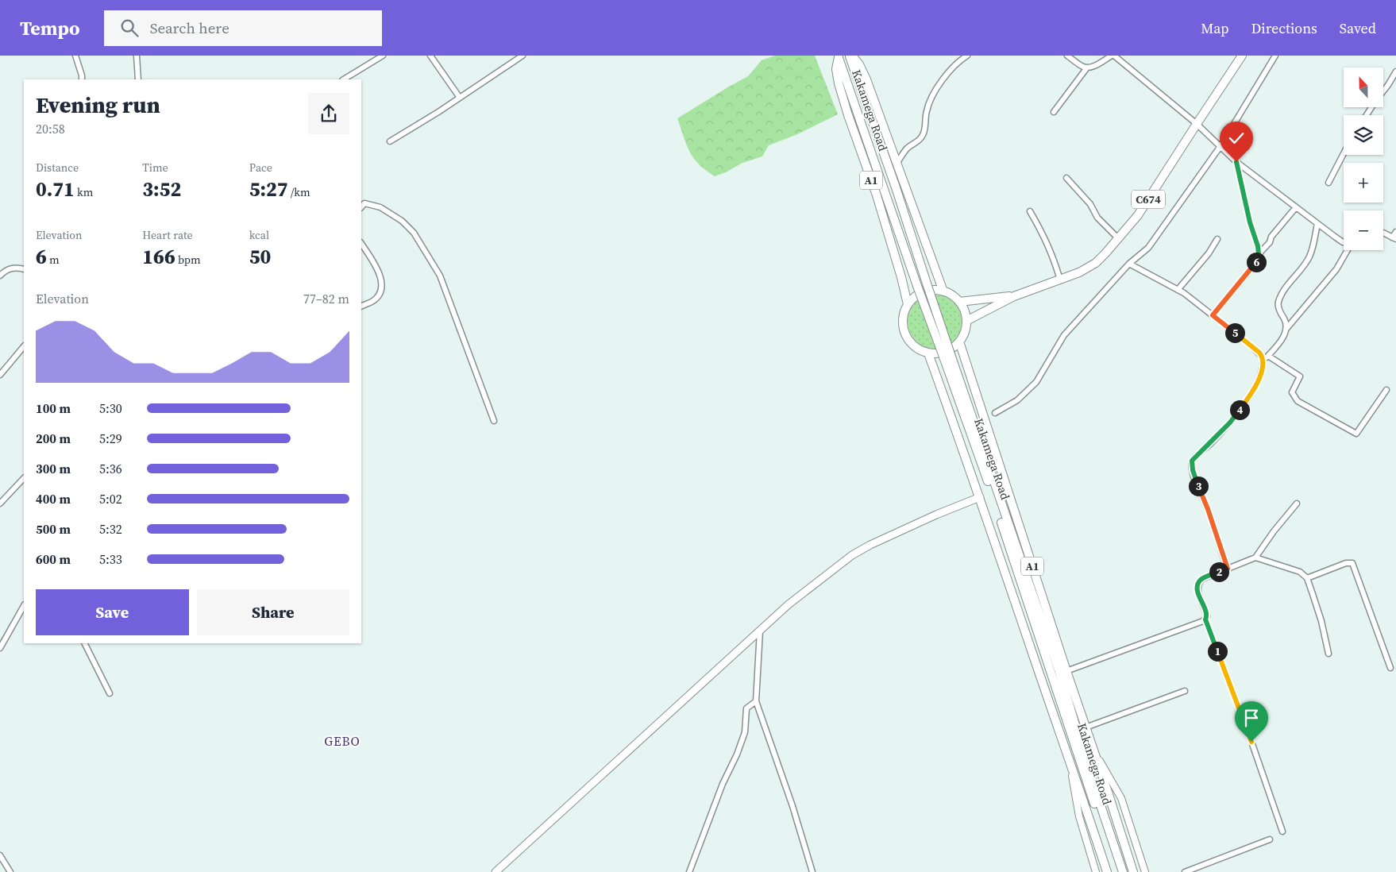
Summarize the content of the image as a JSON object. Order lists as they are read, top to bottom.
{
  "streets": {
    "main road": ["Kakamega Road", "A1", "C674"]
  },
  "crossings": [
    ["Kakamega Road", "A1"],
    ["A1", "C674"]
  ],
  "districts": ["GEBO"],
  "north": "top",
  "page": {
    "header": "Tempo",
    "search": "Search here",
    "nav": ["Map", "Directions", "Saved"],
    "map_buttons": ["+", "−"],
    "heading": ["Evening run", "20:58"],
    "stats": [
      ["Distance", "0.71 km"],
      ["Time", "3:52"],
      ["Pace", "5:27 /km"],
      ["Elevation", "6 m"],
      ["Heart rate", "166 bpm"],
      ["kcal", "50"]
    ],
    "pins": [
      "6",
      "5",
      "4",
      "3",
      "2",
      "1"
    ],
    "chart": ["Elevation", "77–82 m"],
    "list": [
      {
        "name": "100 m",
        "note": "5:30"
      },
      {
        "name": "200 m",
        "note": "5:29"
      },
      {
        "name": "300 m",
        "note": "5:36"
      },
      {
        "name": "400 m",
        "note": "5:02"
      },
      {
        "name": "500 m",
        "note": "5:32"
      },
      {
        "name": "600 m",
        "note": "5:33"
      }
    ],
    "buttons": ["Save", "Share"]
  }
}
